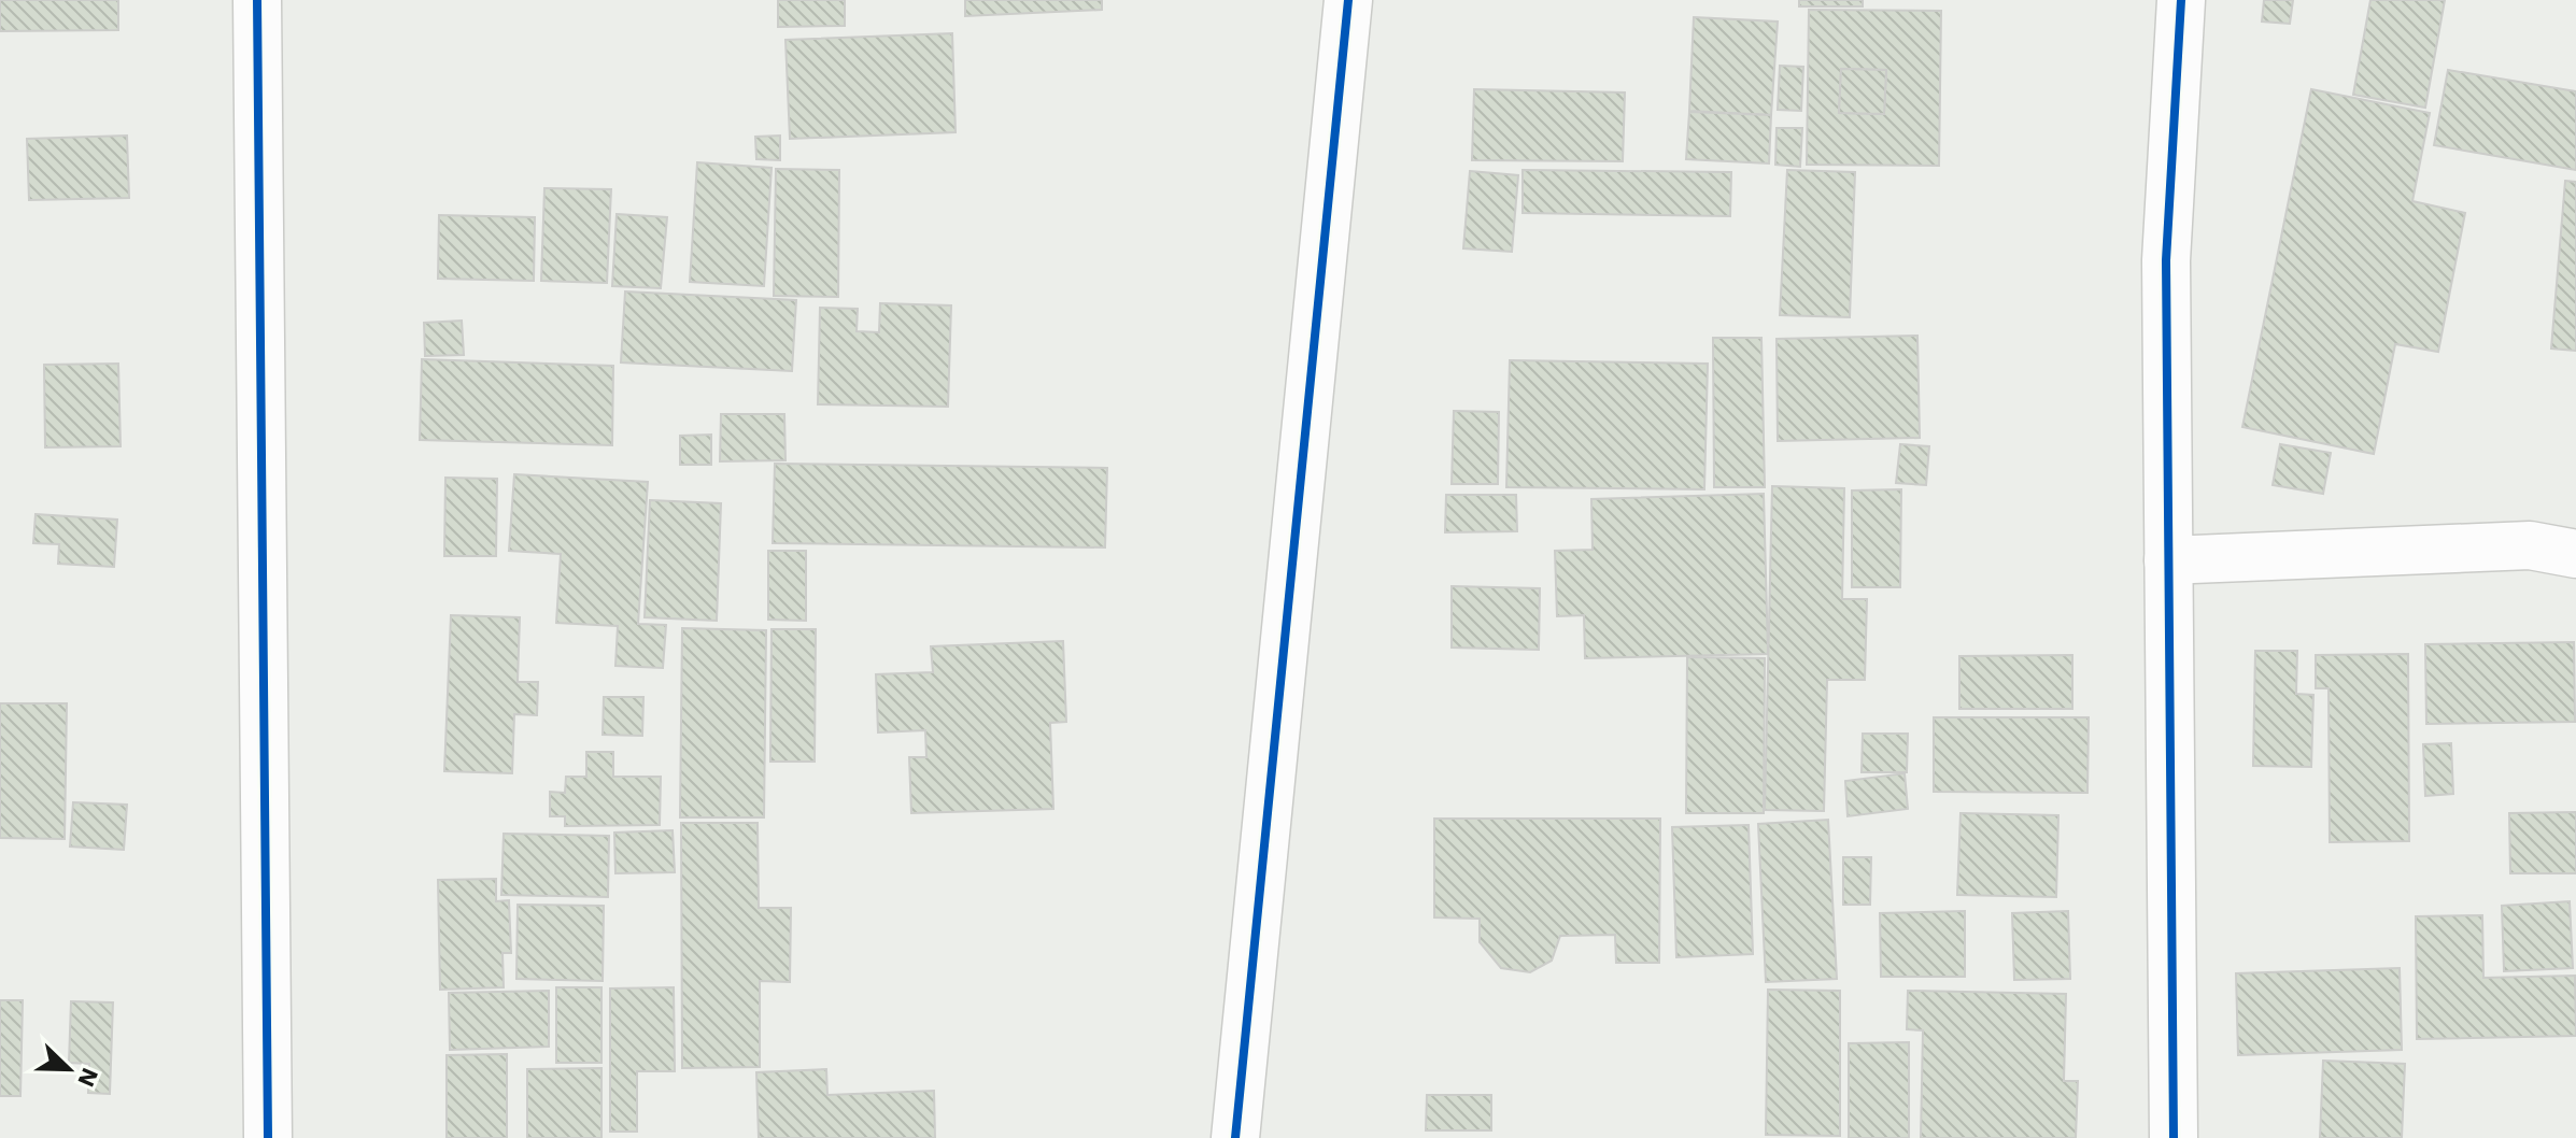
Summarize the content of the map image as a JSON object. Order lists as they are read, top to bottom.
{
  "north": "bottom right"
}
